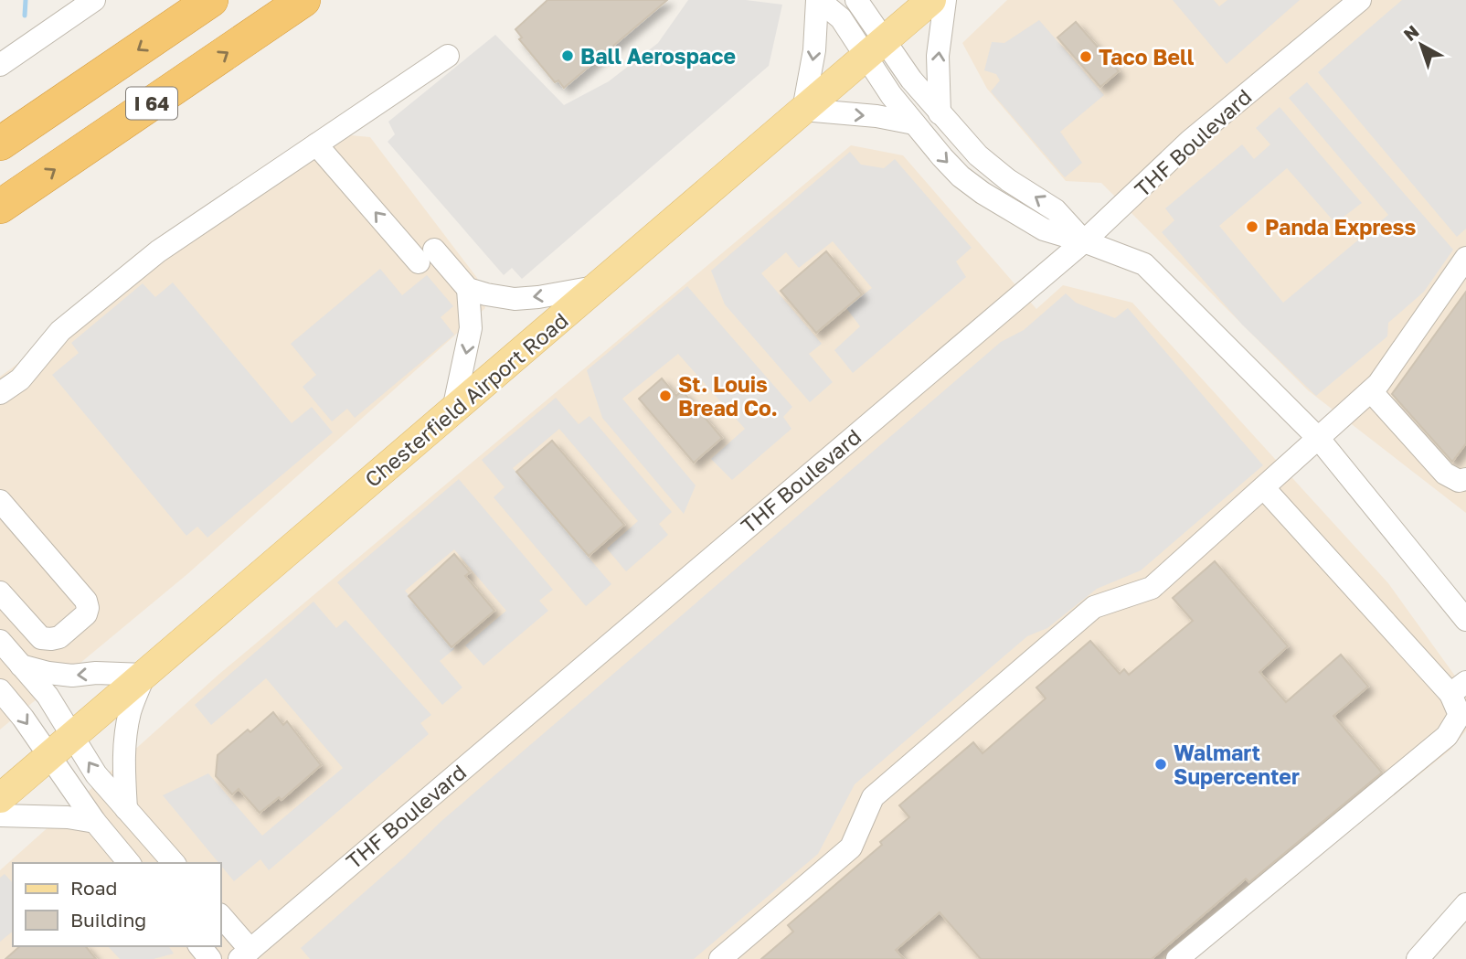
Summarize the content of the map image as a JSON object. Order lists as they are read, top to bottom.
{
  "streets": {
    "highway": ["I 64"],
    "main road": ["Chesterfield Airport Road"],
    "street": ["THF Boulevard"]
  },
  "places": [
    "Ball Aerospace",
    "Taco Bell",
    "Panda Express",
    "St. Louis Bread Co.",
    "Walmart Supercenter"
  ],
  "legend": ["Road", "Building"],
  "north": "top left"
}
